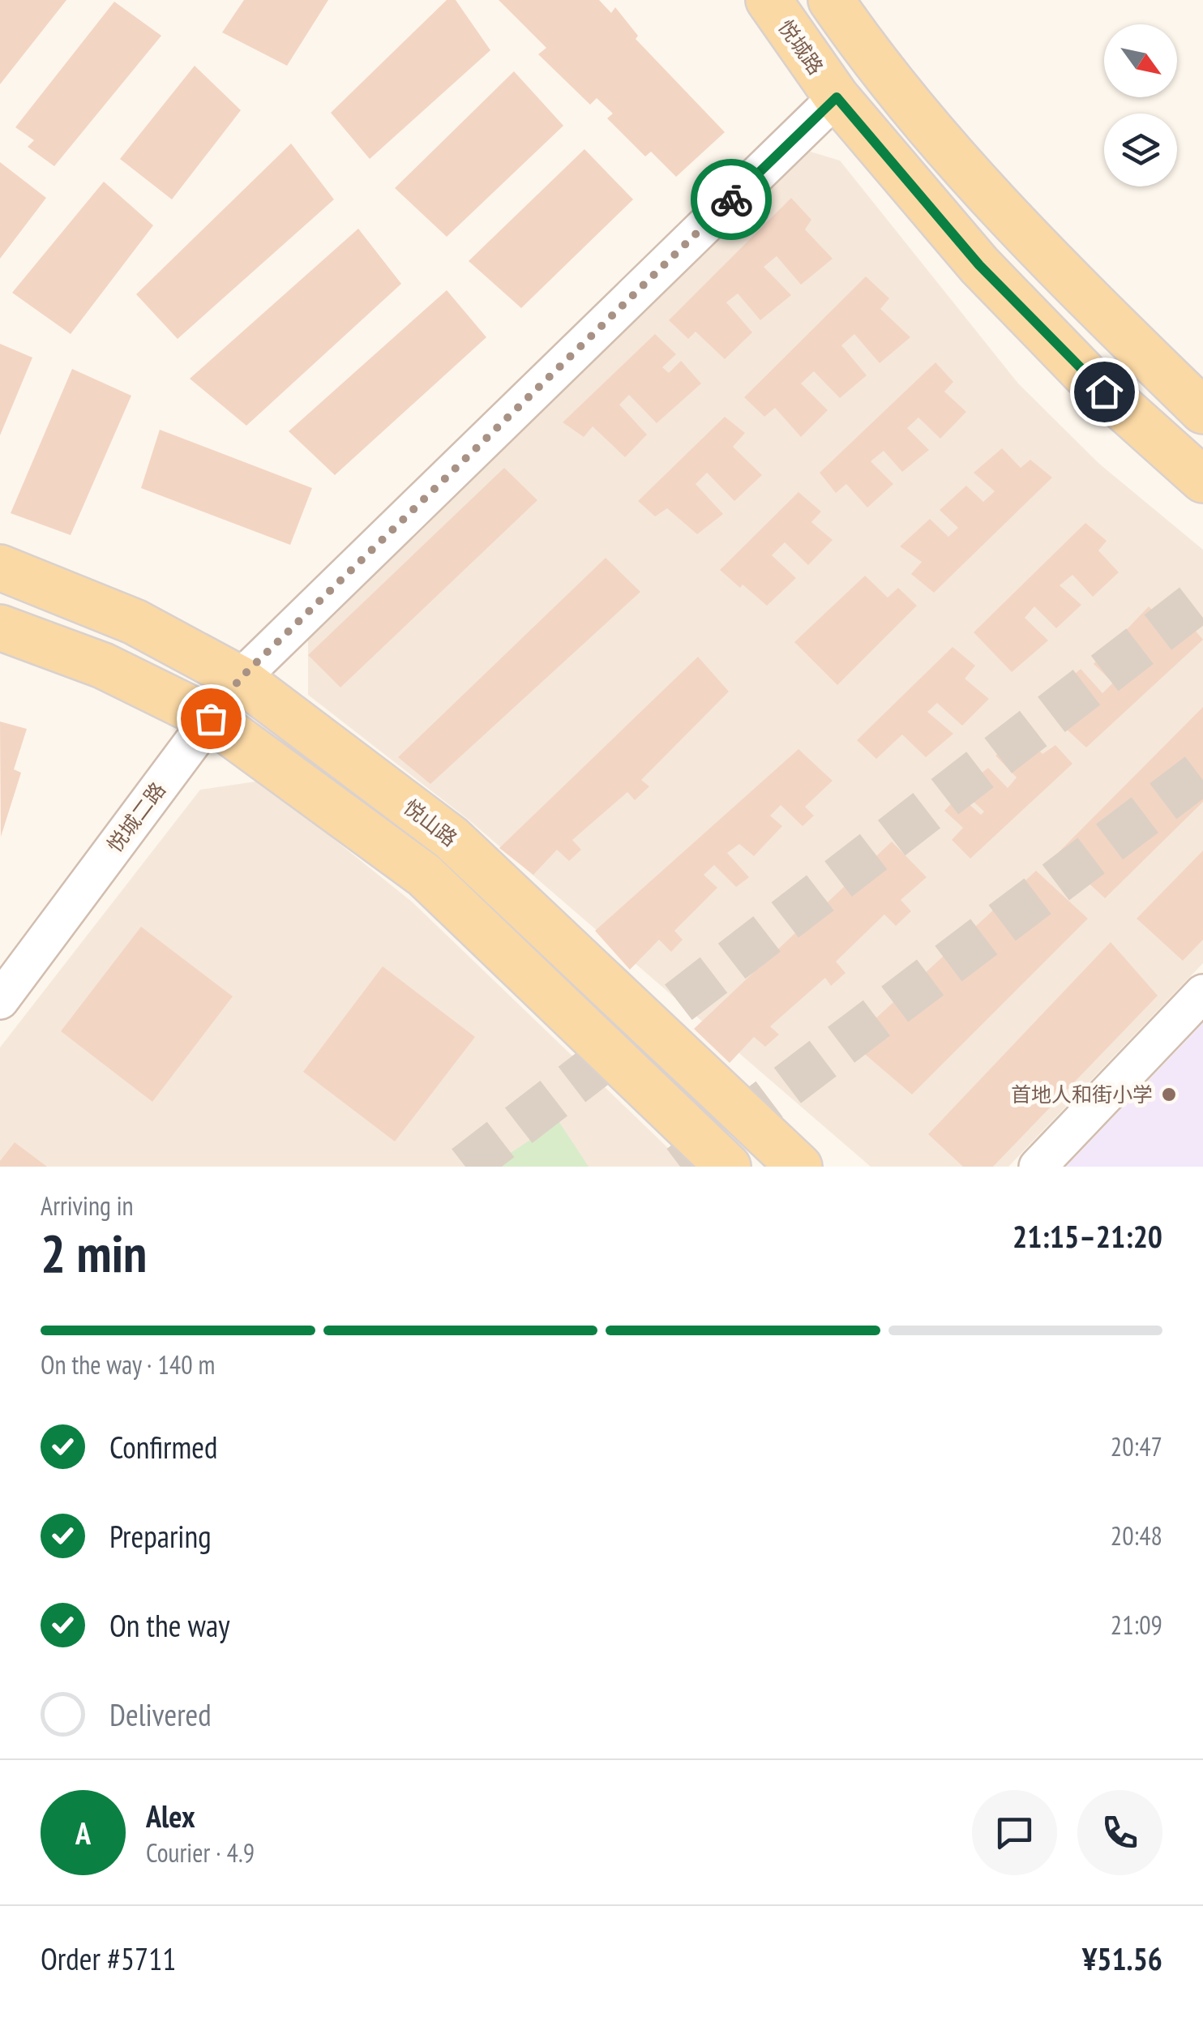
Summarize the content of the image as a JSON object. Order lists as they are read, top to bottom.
{
  "streets": {
    "main road": ["悦城路", "悦山路"],
    "street": ["悦城二路"]
  },
  "crossings": [
    ["悦城路", "悦城二路"],
    ["悦城二路", "悦山路"]
  ],
  "places": ["首地人和街小学"],
  "north": "bottom right",
  "page": {
    "heading": ["2 min", "Arriving in", "21:15–21:20"],
    "panel": [
      "Alex",
      "Courier · 4.9",
      "Order #5711",
      "¥51.56"
    ],
    "bar": "On the way · 140 m",
    "list": [
      ["Confirmed", "20:47"],
      ["Preparing", "20:48"],
      ["On the way", "21:09"],
      "Delivered"
    ],
    "round": "A"
  }
}
